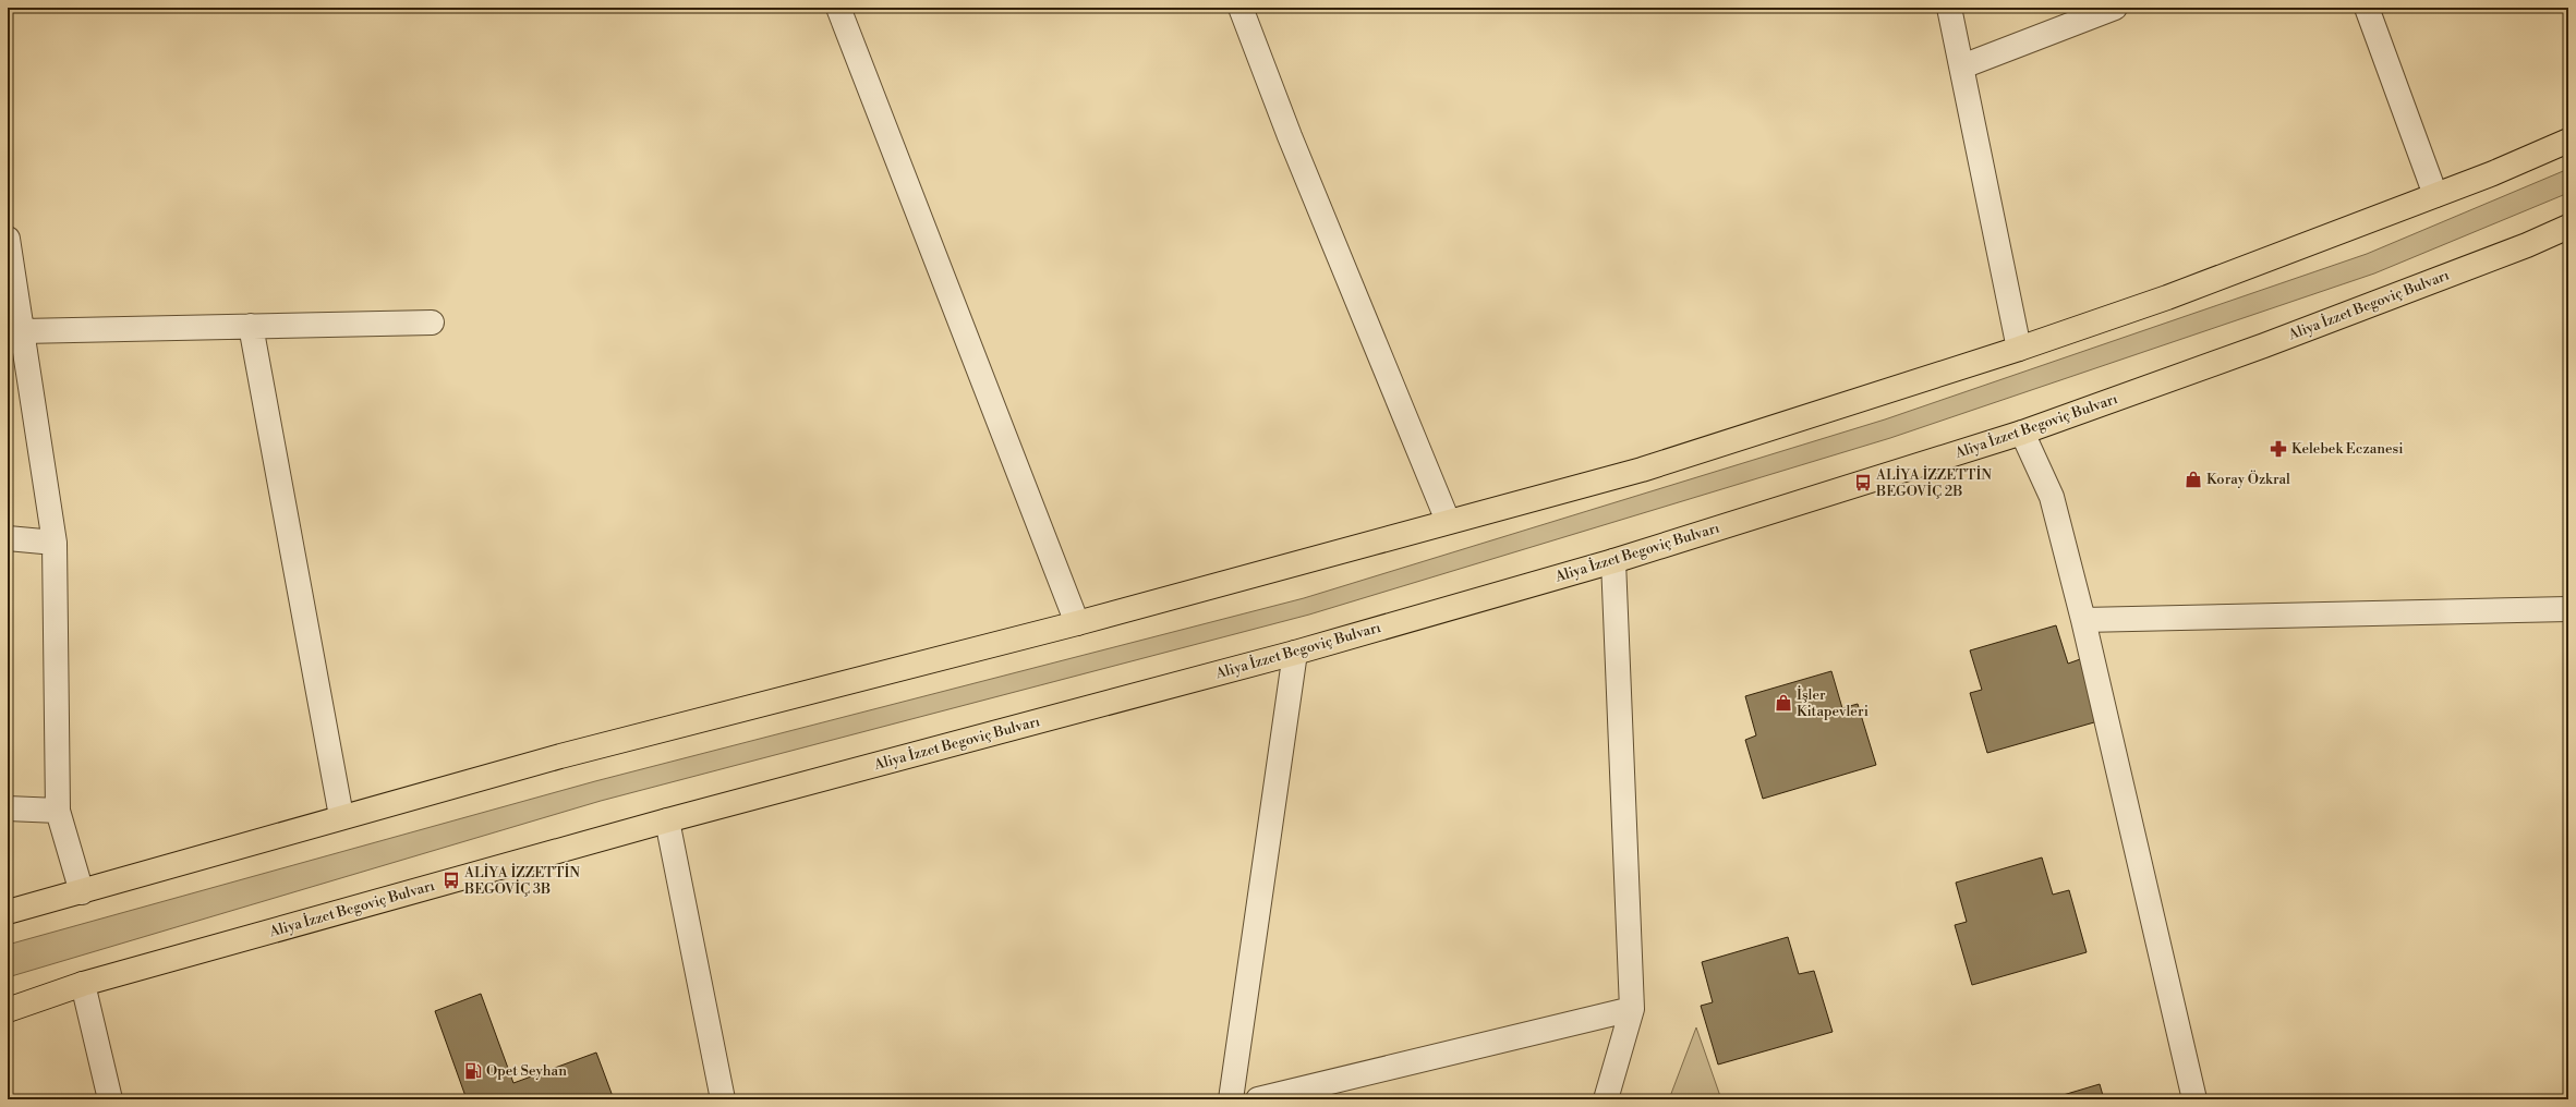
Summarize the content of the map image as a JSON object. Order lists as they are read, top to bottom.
{
  "streets": {
    "main road": ["Aliya İzzet Begoviç Bulvarı"]
  },
  "places": {
    "pharmacy": ["Kelebek Eczanesi"],
    "shop": ["Koray Özkral", "İşler Kitapevleri"],
    "bus stop": ["ALİYA İZZETTİN BEGOVİÇ 2B", "ALİYA İZZETTİN BEGOVİÇ 3B"],
    "fuel station": ["Opet Seyhan"]
  }
}
